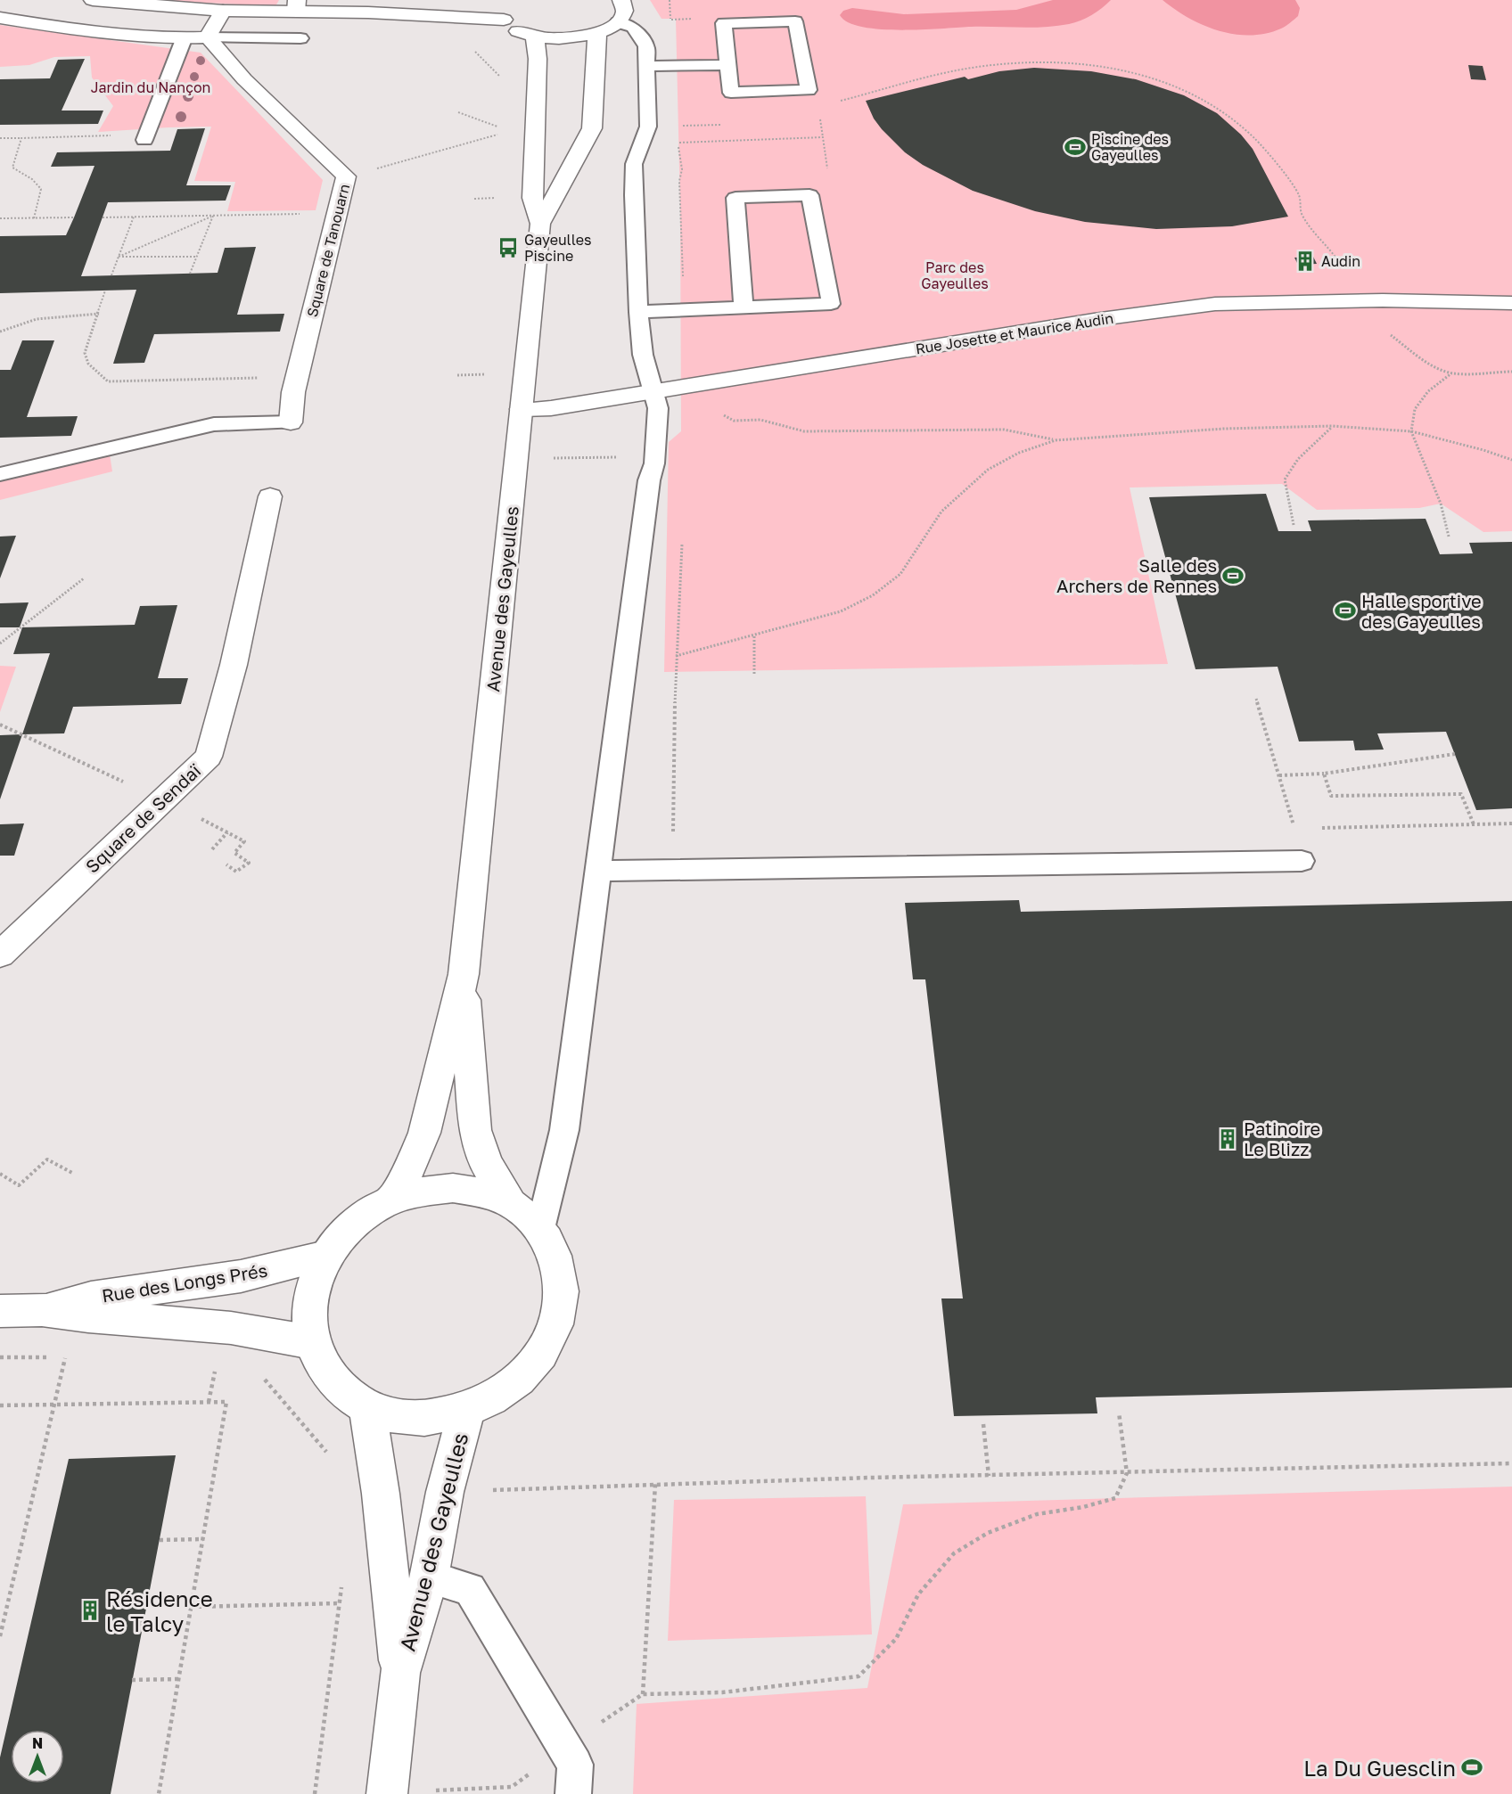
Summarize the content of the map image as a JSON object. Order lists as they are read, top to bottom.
{
  "streets": {
    "street": [
      "Square de Tanouarn",
      "Rue Josette et Maurice Audin",
      "Avenue des Gayeulles",
      "Square de Sendaï",
      "Rue des Longs Prés"
    ]
  },
  "crossings": [
    ["Rue Josette et Maurice Audin", "Avenue des Gayeulles"],
    ["Avenue des Gayeulles", "Rue des Longs Prés"]
  ],
  "parks": ["Jardin du Nançon", "Parc des Gayeulles"],
  "places": {
    "sports": [
      "Piscine des Gayeulles",
      "Salle des Archers de Rennes",
      "Halle sportive des Gayeulles",
      "La Du Guesclin"
    ],
    "bus stop": ["Gayeulles Piscine"],
    "building": ["Audin", "Patinoire Le Blizz", "Résidence le Talcy"]
  },
  "north": "top"
}
